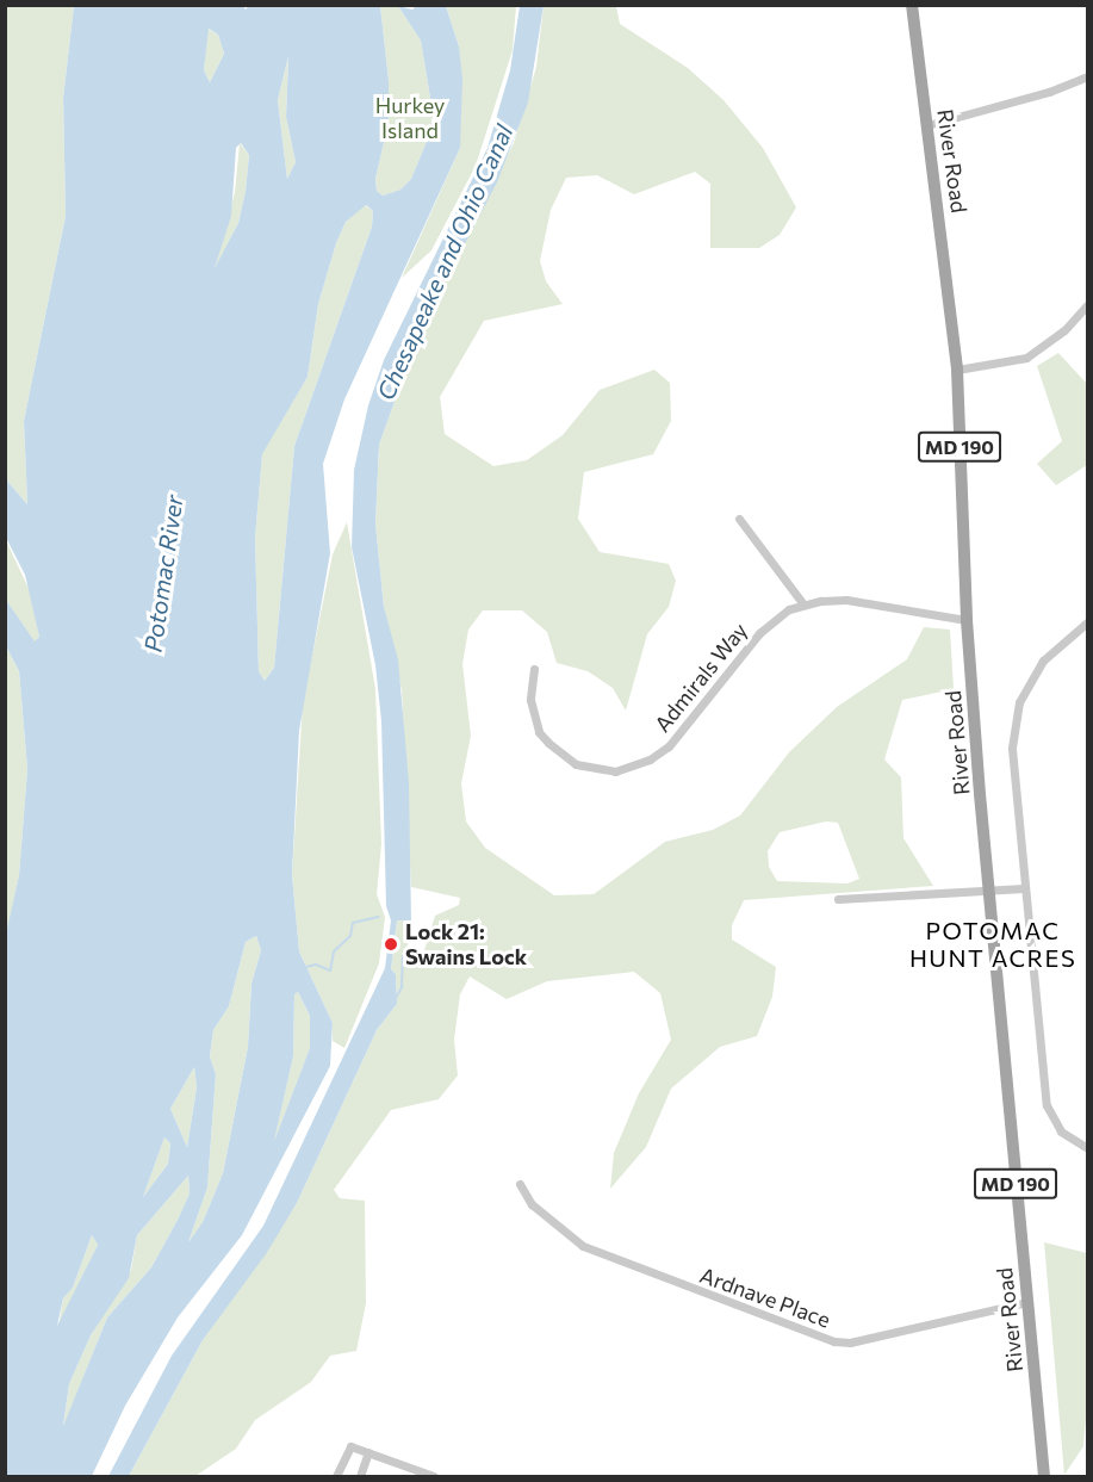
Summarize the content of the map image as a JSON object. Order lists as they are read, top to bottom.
{
  "streets": {
    "main road": ["River Road", "MD 190"],
    "street": ["Admirals Way", "Ardnave Place"]
  },
  "crossings": [
    ["River Road", "Admirals Way"],
    ["River Road", "Ardnave Place"]
  ],
  "districts": ["POTOMAC HUNT ACRES"],
  "water": ["Chesapeake and Ohio Canal", "Potomac River"],
  "parks": ["Hurkey Island"],
  "places": ["Lock 21: Swains Lock"]
}
